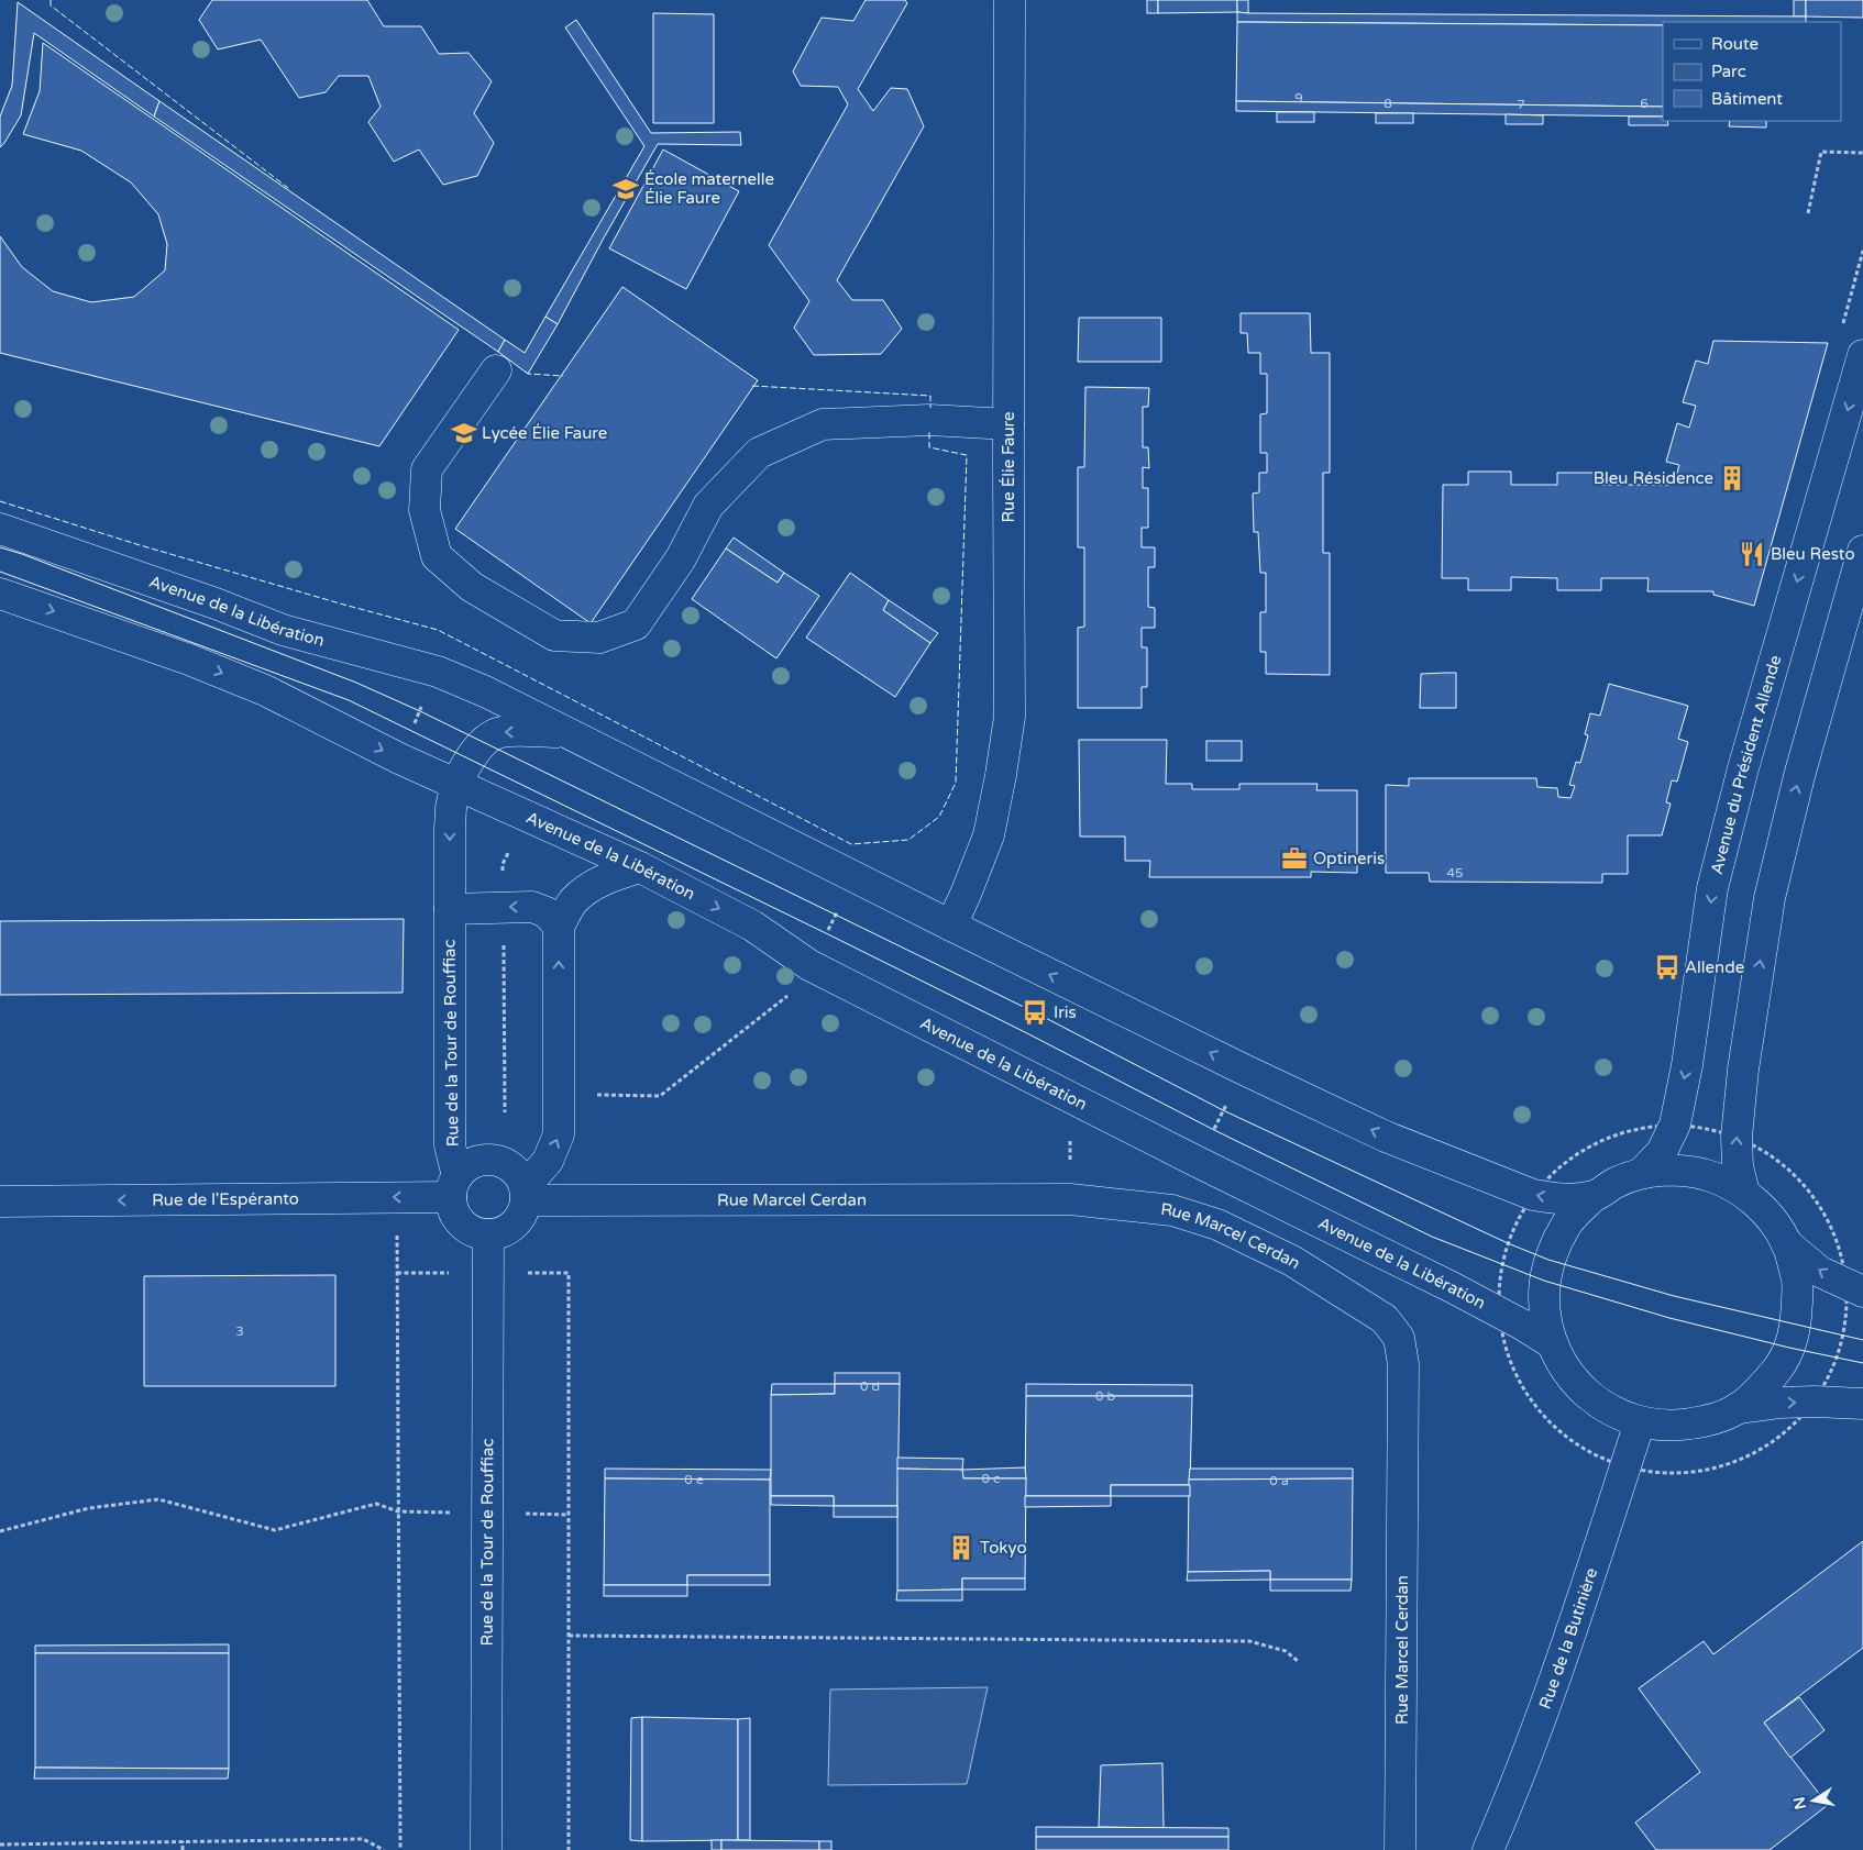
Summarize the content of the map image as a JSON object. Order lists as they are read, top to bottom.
{
  "streets": {
    "street": [
      "Rue Élie Faure",
      "Avenue de la Libération",
      "Avenue du Président Allende",
      "Rue de la Tour de Rouffiac",
      "Rue de l'Espéranto",
      "Rue Marcel Cerdan",
      "Rue de la Butinière"
    ]
  },
  "crossings": [
    ["Rue Élie Faure", "Avenue de la Libération"],
    ["Avenue de la Libération", "Rue de la Tour de Rouffiac"],
    ["Rue de la Tour de Rouffiac", "Rue de l'Espéranto"],
    ["Rue de la Tour de Rouffiac", "Rue Marcel Cerdan"],
    ["Rue de l'Espéranto", "Rue Marcel Cerdan"]
  ],
  "one_way": ["Rue de l'Espéranto"],
  "places": {
    "school or university": ["École maternelle Élie Faure", "Lycée Élie Faure"],
    "building": ["Bleu Résidence", "Tokyo"],
    "restaurant": ["Bleu Resto"],
    "office": ["Optineris"],
    "bus stop": ["Allende", "Iris"]
  },
  "house_numbers": [
    "9",
    "8",
    "6",
    "7",
    "45",
    "3",
    "0 d",
    "0 b",
    "0 c",
    "0 e",
    "0 a"
  ],
  "legend": ["Route", "Parc", "Bâtiment"],
  "north": "left"
}
